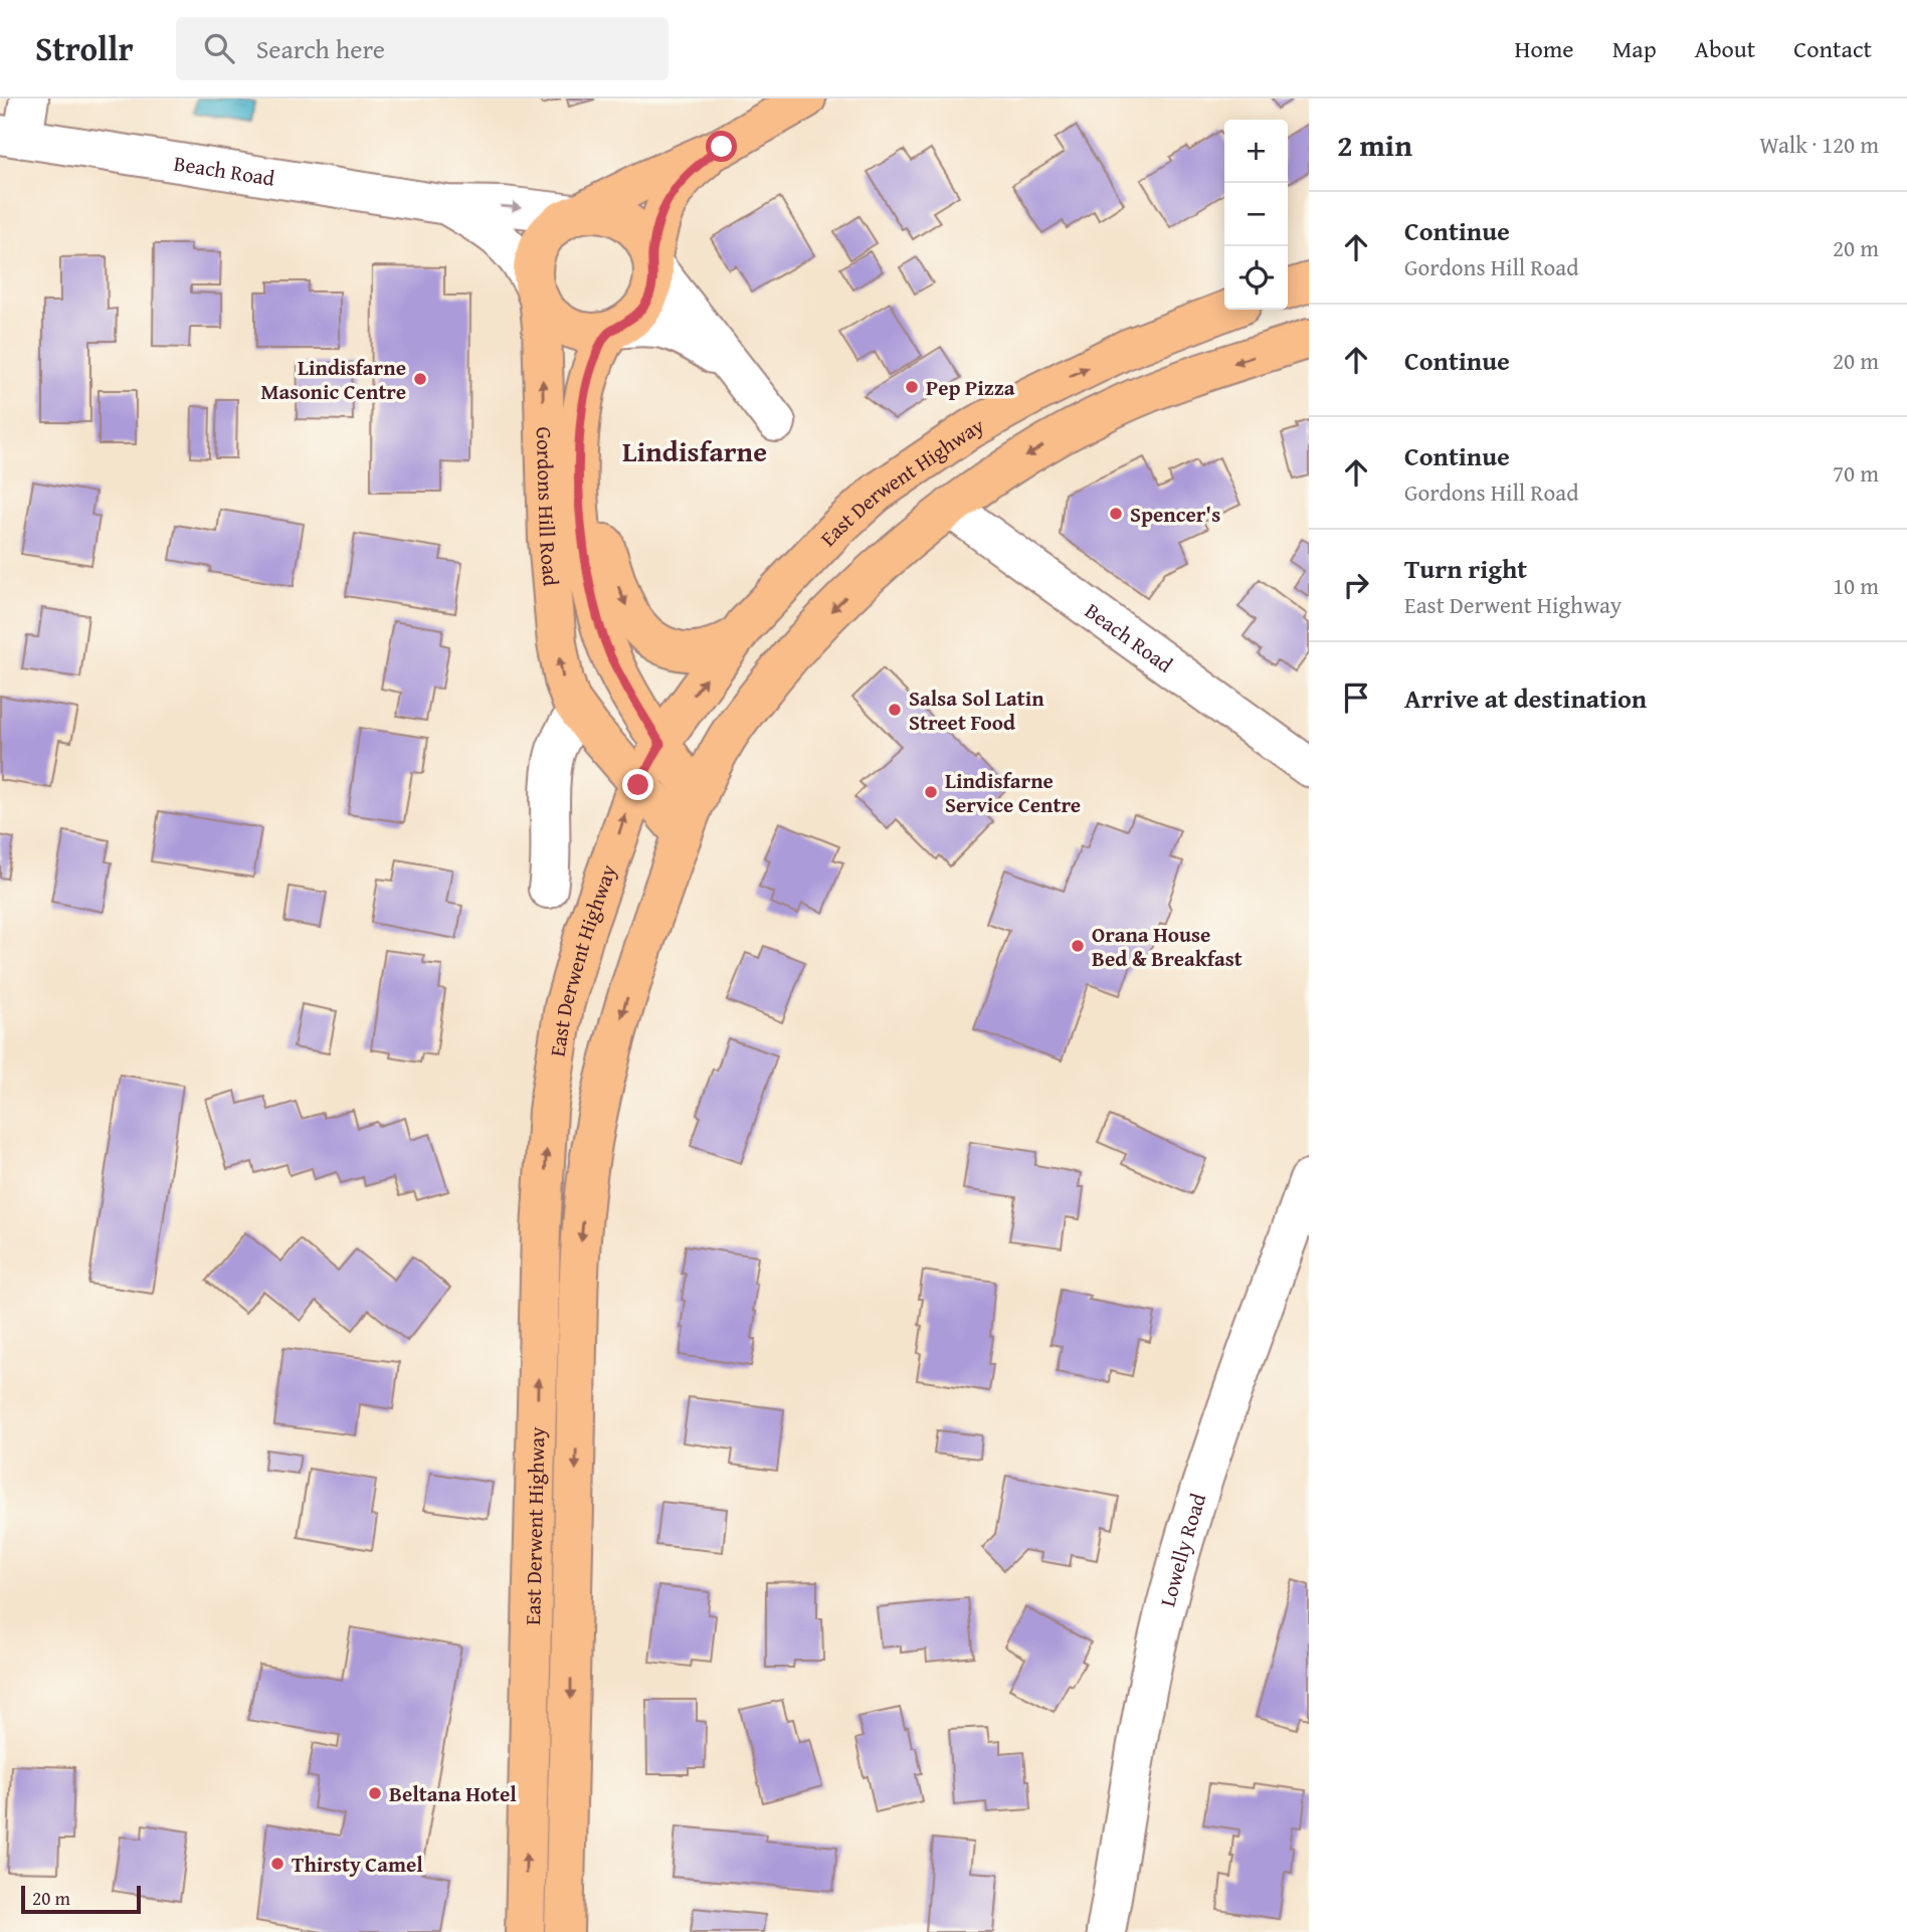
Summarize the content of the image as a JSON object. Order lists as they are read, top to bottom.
{
  "streets": {
    "main road": ["East Derwent Highway", "Gordons Hill Road"],
    "street": ["Beach Road", "Lowelly Road"]
  },
  "crossings": [
    ["Beach Road", "East Derwent Highway"],
    ["Beach Road", "Gordons Hill Road"],
    ["East Derwent Highway", "Gordons Hill Road"]
  ],
  "districts": ["Lindisfarne"],
  "places": [
    "Lindisfarne Masonic Centre",
    "Pep Pizza",
    "Spencer's",
    "Salsa Sol Latin Street Food",
    "Lindisfarne Service Centre",
    "Orana House Bed & Breakfast",
    "Beltana Hotel",
    "Thirsty Camel"
  ],
  "scale_bar": "20 m",
  "page": {
    "header": "Strollr",
    "search": "Search here",
    "nav": [
      "Home",
      "Map",
      "About",
      "Contact"
    ],
    "heading": ["2 min", "Walk · 120 m"],
    "map_buttons": ["+", "−"],
    "list": [
      ["Continue", "Gordons Hill Road", "20 m"],
      ["Continue", "20 m"],
      ["Continue", "Gordons Hill Road", "70 m"],
      ["Turn right", "East Derwent Highway", "10 m"],
      "Arrive at destination"
    ],
    "scale": "20 m"
  }
}
